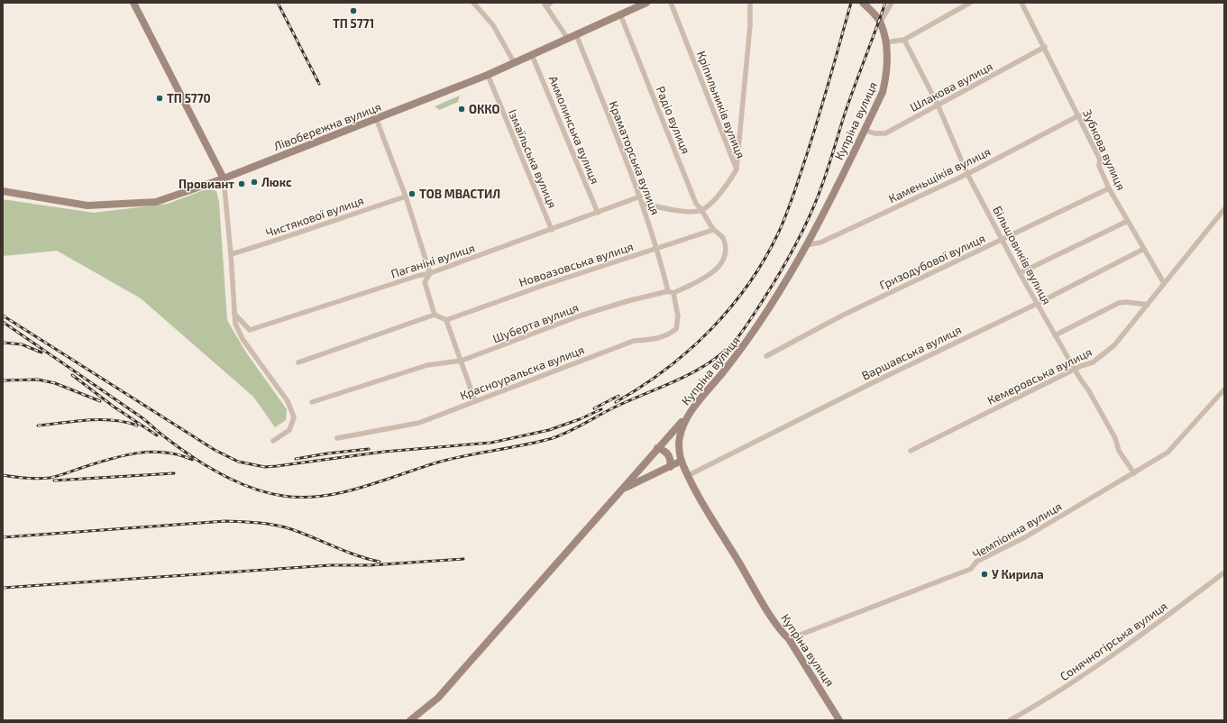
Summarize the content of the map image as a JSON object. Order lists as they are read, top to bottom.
{
  "streets": {
    "main road": ["Купріна вулиця", "Лівобережна вулиця"],
    "street": [
      "Шлакова вулиця",
      "Кріпильників вулиця",
      "Радіо вулиця",
      "Акмолинська вулиця",
      "Зубкова вулиця",
      "Краматорська вулиця",
      "Ізмаїльська вулиця",
      "Каменьщіків вулиця",
      "Чистякової вулиця",
      "Більшовиків вулиця",
      "Паганіні вулиця",
      "Гризодубової вулиця",
      "Новоазовська вулиця",
      "Шуберта вулиця",
      "Варшавська вулиця",
      "Красноуральска вулиця",
      "Кемеровська вулиця",
      "Чемпіонна вулиця",
      "Сонячногірська вулиця"
    ]
  },
  "crossings": [
    ["Шлакова вулиця", "Купріна вулиця"],
    ["Шлакова вулиця", "Зубкова вулиця"],
    ["Шлакова вулиця", "Більшовиків вулиця"],
    ["Кріпильників вулиця", "Радіо вулиця"],
    ["Радіо вулиця", "Лівобережна вулиця"],
    ["Радіо вулиця", "Новоазовська вулиця"],
    ["Купріна вулиця", "Каменьщіків вулиця"],
    ["Купріна вулиця", "Варшавська вулиця"],
    ["Купріна вулиця", "Чемпіонна вулиця"],
    ["Лівобережна вулиця", "Акмолинська вулиця"],
    ["Лівобережна вулиця", "Краматорська вулиця"],
    ["Лівобережна вулиця", "Ізмаїльська вулиця"],
    ["Акмолинська вулиця", "Паганіні вулиця"],
    ["Зубкова вулиця", "Каменьщіків вулиця"],
    ["Зубкова вулиця", "Гризодубової вулиця"],
    ["Зубкова вулиця", "Варшавська вулиця"],
    ["Зубкова вулиця", "Кемеровська вулиця"],
    ["Краматорська вулиця", "Паганіні вулиця"],
    ["Краматорська вулиця", "Новоазовська вулиця"],
    ["Краматорська вулиця", "Шуберта вулиця"],
    ["Ізмаїльська вулиця", "Паганіні вулиця"],
    ["Каменьщіків вулиця", "Більшовиків вулиця"],
    ["Більшовиків вулиця", "Гризодубової вулиця"],
    ["Більшовиків вулиця", "Варшавська вулиця"],
    ["Більшовиків вулиця", "Кемеровська вулиця"],
    ["Більшовиків вулиця", "Чемпіонна вулиця"]
  ],
  "places": [
    "ТП 5771",
    "ТП 5770",
    "ОККО",
    "Люкс",
    "Провиант",
    "ТОВ МВАСТИЛ",
    "У Кирила"
  ]
}
